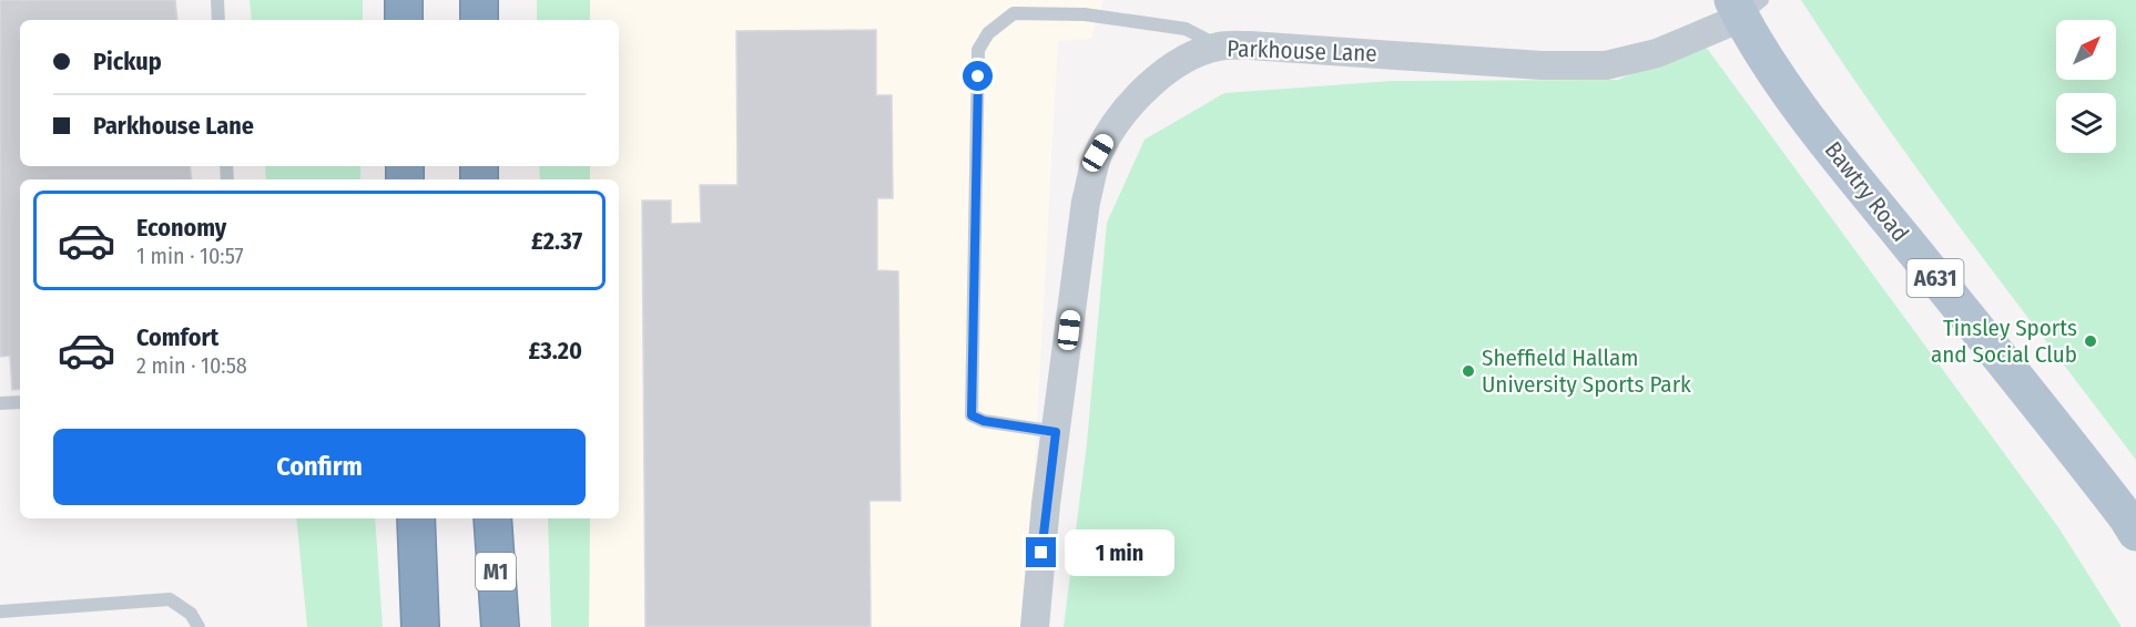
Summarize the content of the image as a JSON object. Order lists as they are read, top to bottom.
{
  "streets": {
    "highway": ["M1"],
    "main road": ["Bawtry Road", "A631"],
    "street": ["Parkhouse Lane"]
  },
  "crossings": [
    ["Parkhouse Lane", "Bawtry Road"]
  ],
  "places": ["Tinsley Sports and Social Club", "Sheffield Hallam University Sports Park"],
  "north": "top right",
  "page": {
    "banner": ["Pickup", "Parkhouse Lane"],
    "list": [
      {
        "name": "Economy",
        "note": "1 min · 10:57",
        "value": "£2.37"
      },
      {
        "name": "Comfort",
        "note": "2 min · 10:58",
        "value": "£3.20"
      }
    ],
    "buttons": "Confirm",
    "bubble": "1 min"
  }
}
